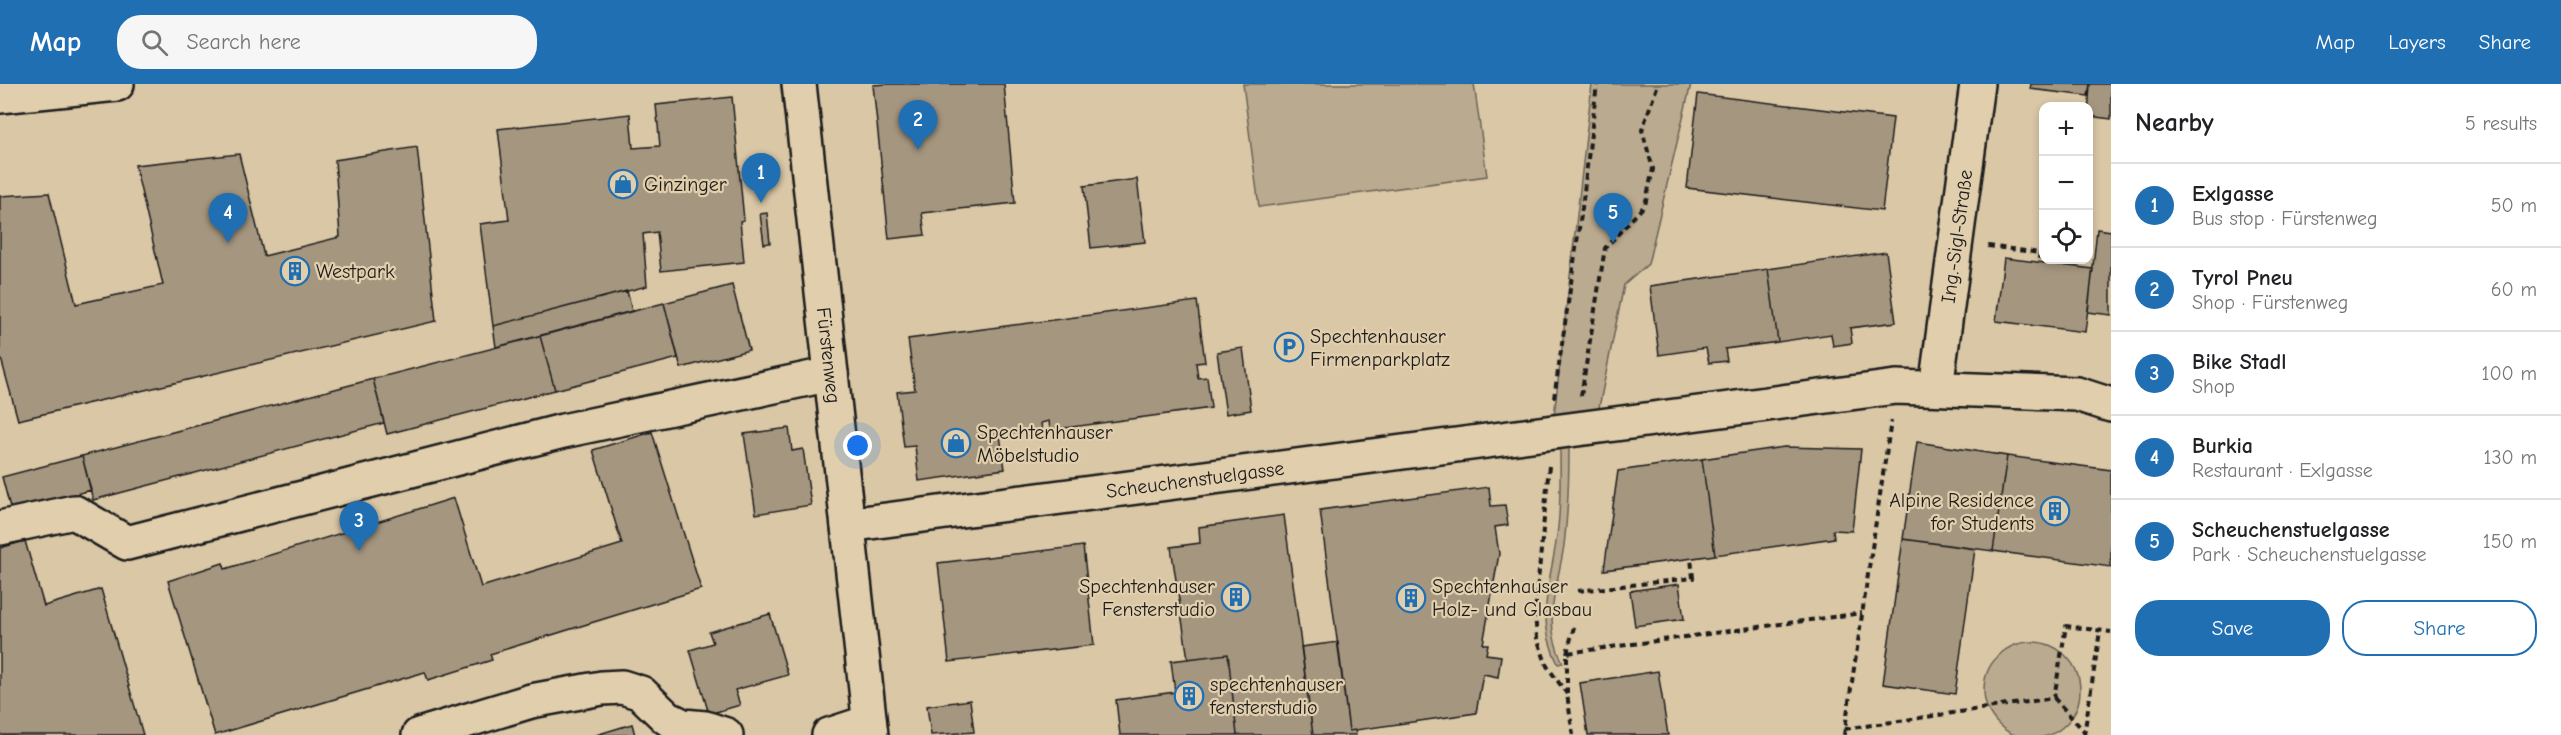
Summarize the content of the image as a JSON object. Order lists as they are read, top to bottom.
{
  "streets": {
    "street": ["Ing.-Sigl-Straße", "Fürstenweg", "Scheuchenstuelgasse"]
  },
  "crossings": [
    ["Ing.-Sigl-Straße", "Scheuchenstuelgasse"],
    ["Fürstenweg", "Scheuchenstuelgasse"]
  ],
  "places": {
    "shop": ["Ginzinger", "Spechtenhauser Möbelstudio"],
    "building": [
      "Westpark",
      "Alpine Residence for Students",
      "Spechtenhauser Fensterstudio",
      "Spechtenhauser Holz- und Glasbau",
      "spechtenhauser fensterstudio"
    ],
    "parking": ["Spechtenhauser Firmenparkplatz"]
  },
  "page": {
    "header": "Map",
    "search": "Search here",
    "nav": ["Map", "Layers", "Share"],
    "heading": ["Nearby", "5 results"],
    "pins": [
      "2",
      "1",
      "4",
      "5",
      "3"
    ],
    "map_buttons": ["+", "−"],
    "list": [
      {
        "mark": "1",
        "name": "Exlgasse",
        "note": "Bus stop · Fürstenweg",
        "value": "50 m"
      },
      {
        "mark": "2",
        "name": "Tyrol Pneu",
        "note": "Shop · Fürstenweg",
        "value": "60 m"
      },
      {
        "mark": "3",
        "name": "Bike Stadl",
        "note": "Shop",
        "value": "100 m"
      },
      {
        "mark": "4",
        "name": "Burkia",
        "note": "Restaurant · Exlgasse",
        "value": "130 m"
      },
      {
        "mark": "5",
        "name": "Scheuchenstuelgasse",
        "note": "Park · Scheuchenstuelgasse",
        "value": "150 m"
      }
    ],
    "buttons": ["Save", "Share"]
  }
}
